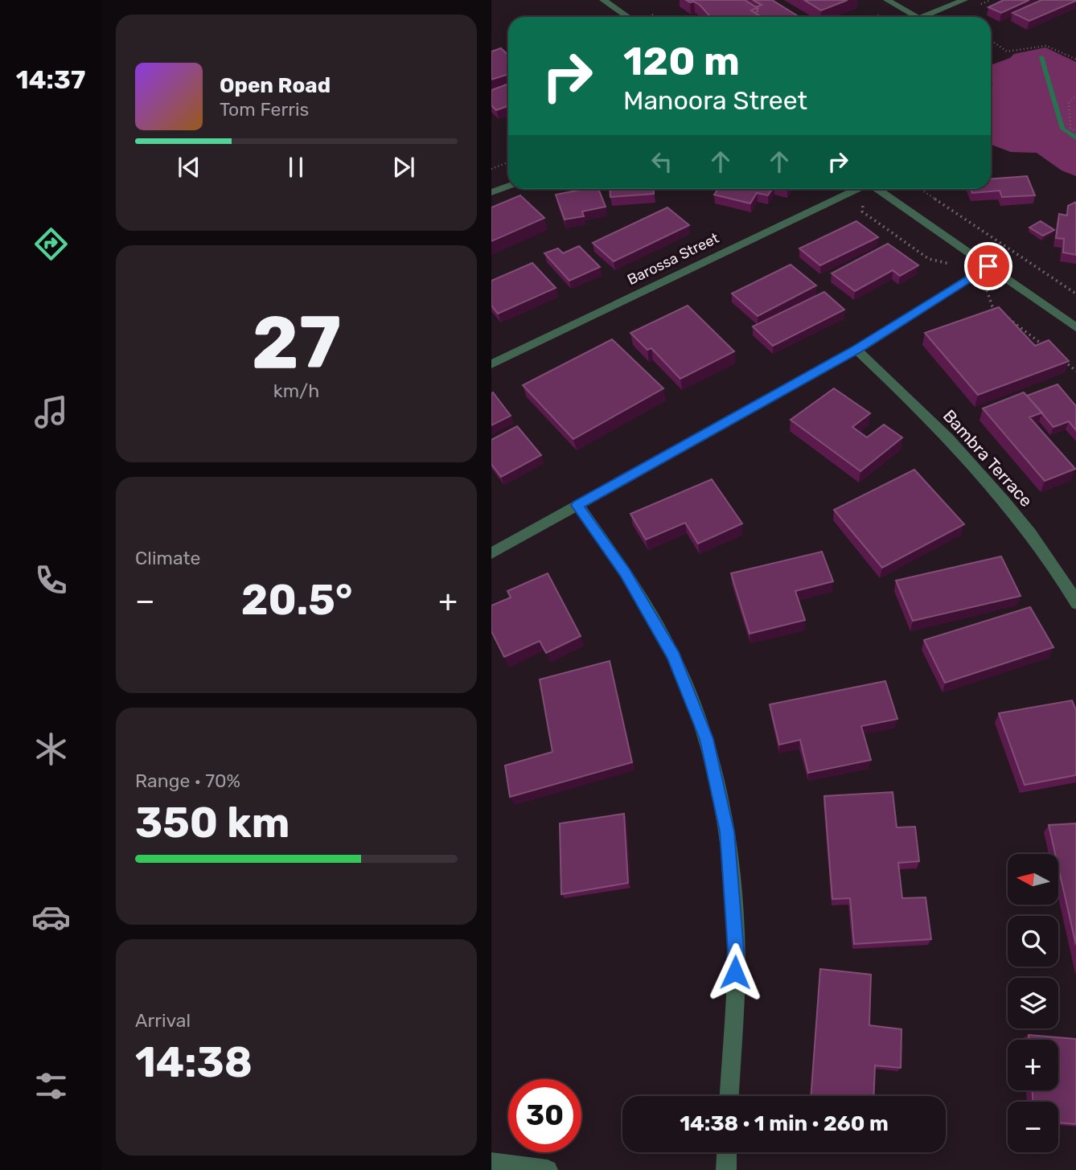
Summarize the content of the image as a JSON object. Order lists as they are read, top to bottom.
{
  "streets": {
    "street": ["Barossa Street", "Bambra Terrace"]
  },
  "north": "left",
  "page": {
    "tabs": "14:37",
    "turn": ["120 m", "Manoora Street"],
    "song": ["Open Road", "Tom Ferris"],
    "tile": [
      ["27", "km/h"],
      "Climate",
      ["Range · 70%", "350 km"],
      ["Arrival", "14:38"]
    ],
    "heat": ["−", "20.5°", "+"],
    "map_buttons": ["+", "−"],
    "limit": "30",
    "trip": "14:38 · 1 min · 260 m"
  }
}
